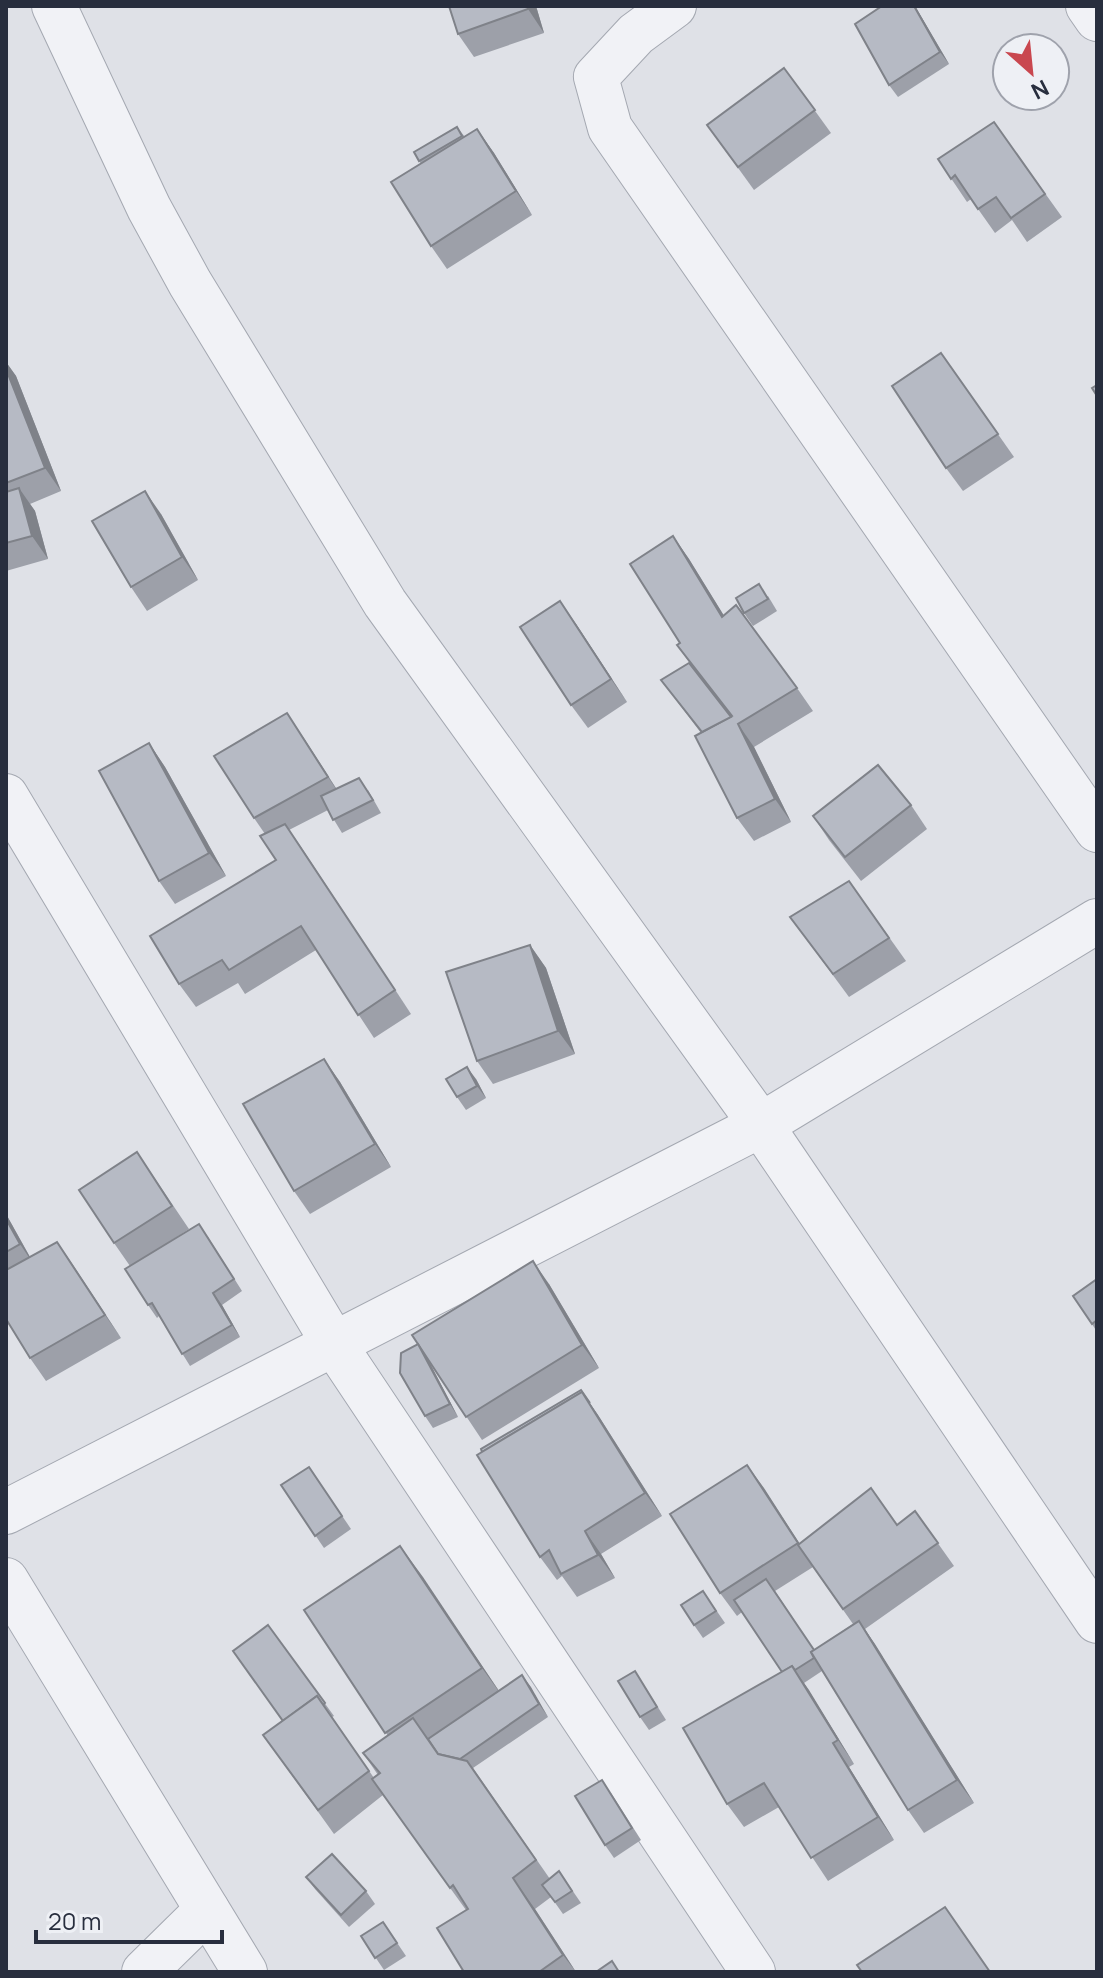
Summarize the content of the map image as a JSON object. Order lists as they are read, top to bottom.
{
  "scale_bar": "20 m",
  "north": "bottom right"
}
